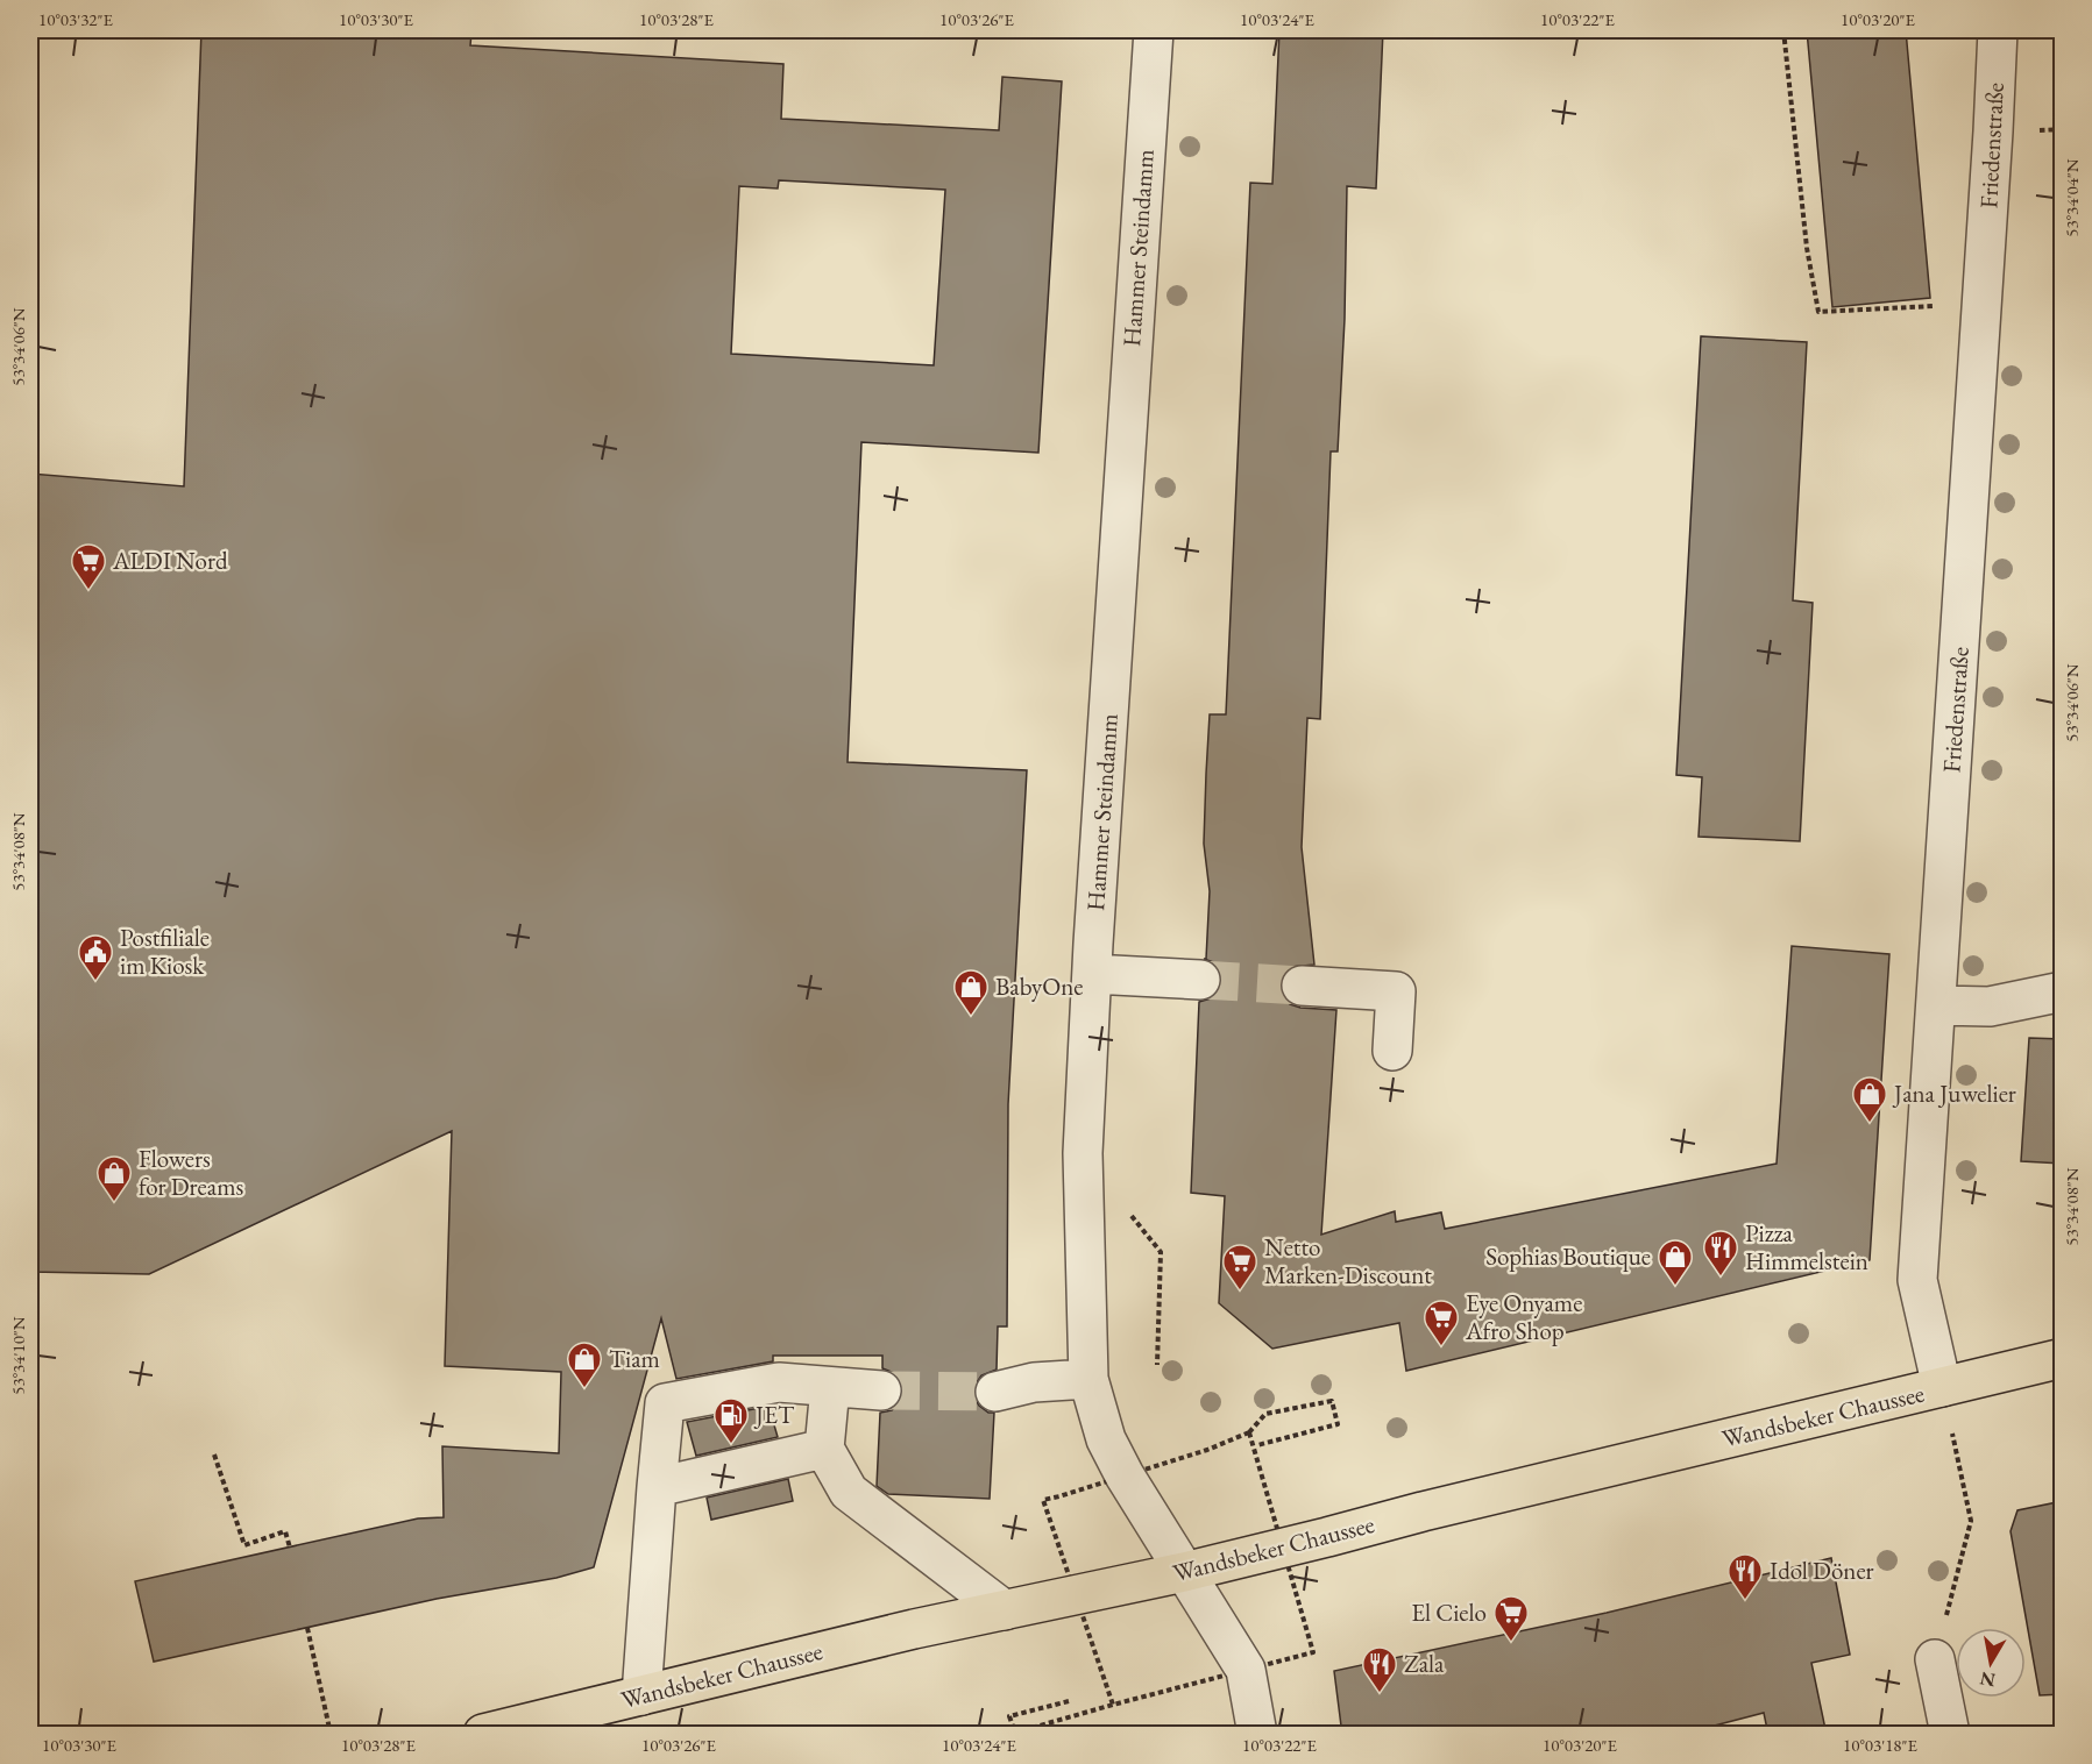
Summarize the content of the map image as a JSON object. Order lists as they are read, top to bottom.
{
  "streets": {
    "main road": ["Wandsbeker Chaussee"],
    "street": ["Friedenstraße", "Hammer Steindamm"]
  },
  "crossings": [
    ["Friedenstraße", "Wandsbeker Chaussee"],
    ["Hammer Steindamm", "Wandsbeker Chaussee"]
  ],
  "places": {
    "supermarket": [
      "ALDI Nord",
      "Netto Marken-Discount",
      "Eye Onyame Afro Shop",
      "El Cielo"
    ],
    "public building": ["Postfiliale im Kiosk"],
    "shop": [
      "BabyOne",
      "Jana Juwelier",
      "Flowers for Dreams",
      "Sophias Boutique",
      "Tiam"
    ],
    "restaurant": ["Pizza Himmelstein", "Idol Döner", "Zala"],
    "fuel station": ["JET"]
  },
  "north": "bottom",
  "coordinates": [
    "10°03'32\"E",
    "10°03'30\"E",
    "10°03'28\"E",
    "10°03'26\"E",
    "10°03'24\"E",
    "10°03'22\"E",
    "10°03'20\"E",
    "53°34'04\"N",
    "53°34'06\"N",
    "53°34'08\"N",
    "53°34'10\"N",
    "10°03'18\"E"
  ]
}
